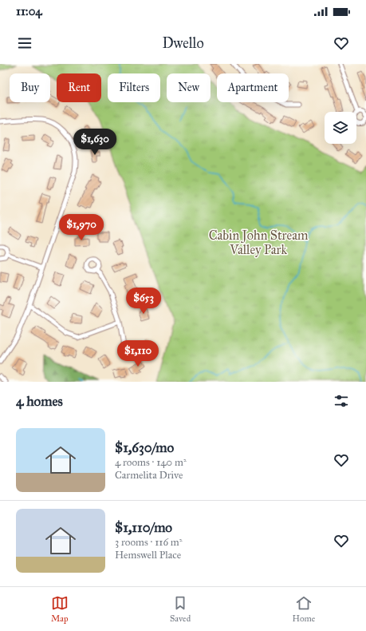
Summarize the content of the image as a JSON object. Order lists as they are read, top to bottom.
{
  "parks": ["Cabin John Stream Valley Park"],
  "page": {
    "status": "11:04",
    "header": "Dwello",
    "chip": [
      "Buy",
      "Rent",
      "Filters",
      "New",
      "Apartment"
    ],
    "price": [
      "$1,630",
      "$1,970",
      "$653",
      "$1,110"
    ],
    "heading": "4 homes",
    "list": [
      {
        "name": "$1,630/mo",
        "note": "4 rooms · 140 m² · Carmelita Drive"
      },
      {
        "name": "$1,110/mo",
        "note": "3 rooms · 116 m² · Hemswell Place"
      }
    ],
    "tabs": ["Map", "Saved", "Home"]
  }
}
